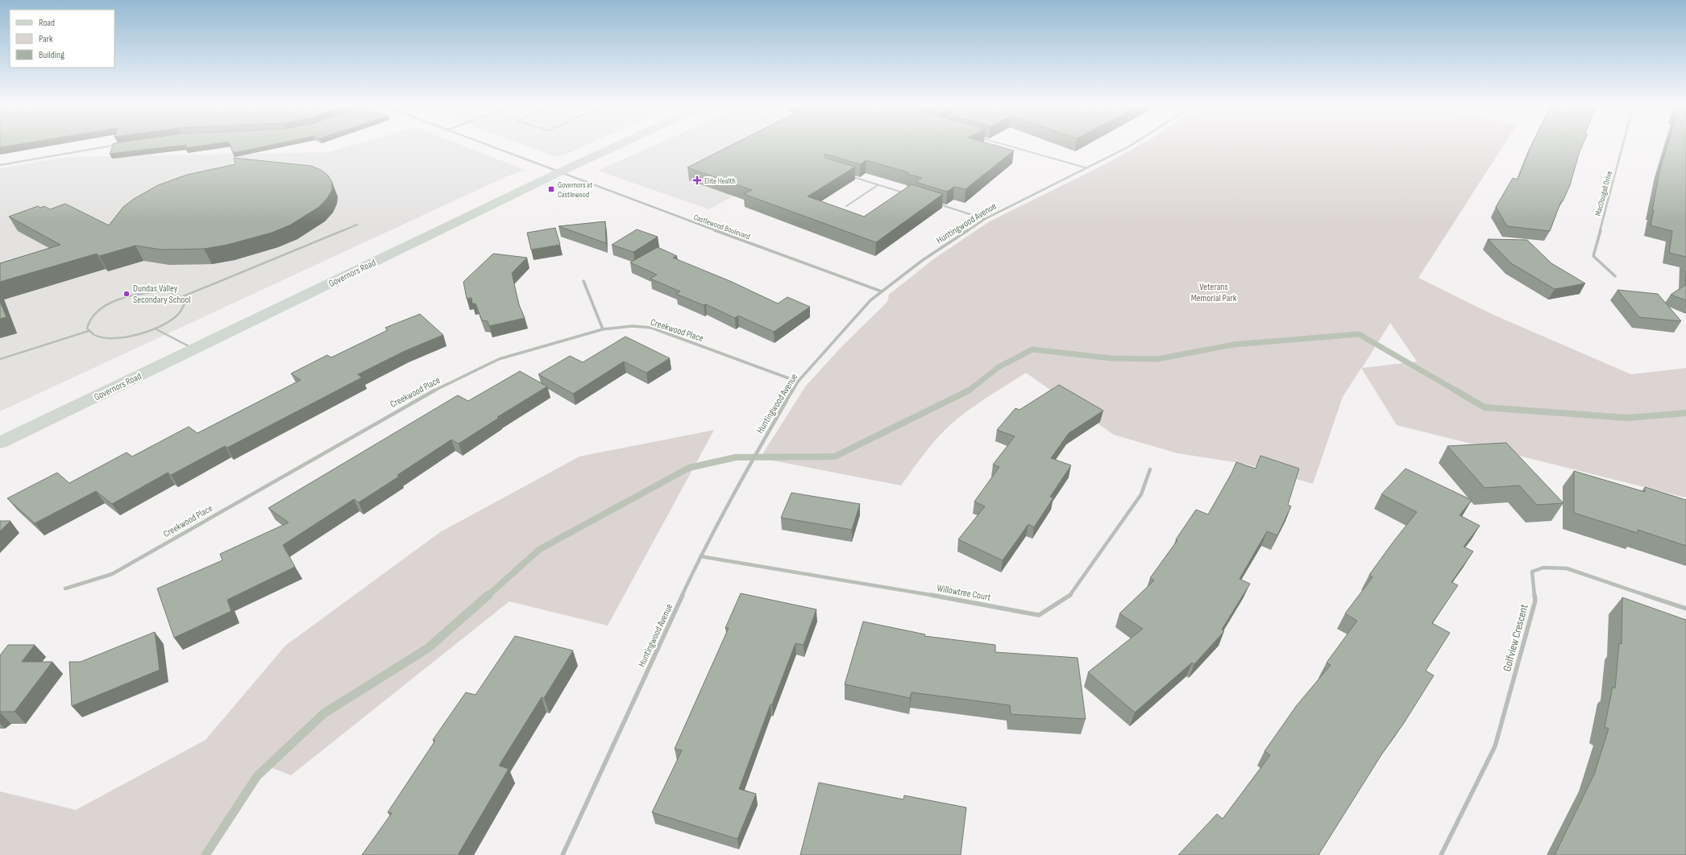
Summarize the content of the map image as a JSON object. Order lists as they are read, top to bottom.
{
  "streets": {
    "main road": ["Governors Road"],
    "street": [
      "MacDougall Drive",
      "Huntingwood Avenue",
      "Castlewood Boulevard",
      "Creekwood Place",
      "Willowtree Court",
      "Golfview Crescent"
    ]
  },
  "crossings": [
    ["Huntingwood Avenue", "Castlewood Boulevard"],
    ["Huntingwood Avenue", "Creekwood Place"],
    ["Huntingwood Avenue", "Willowtree Court"],
    ["Castlewood Boulevard", "Governors Road"]
  ],
  "parks": ["Veterans Memorial Park"],
  "places": {
    "health": ["Elite Health"],
    "transit": ["Governors at Castlewood"],
    "other": ["Dundas Valley Secondary School"]
  },
  "legend": ["Road", "Park", "Building"]
}
